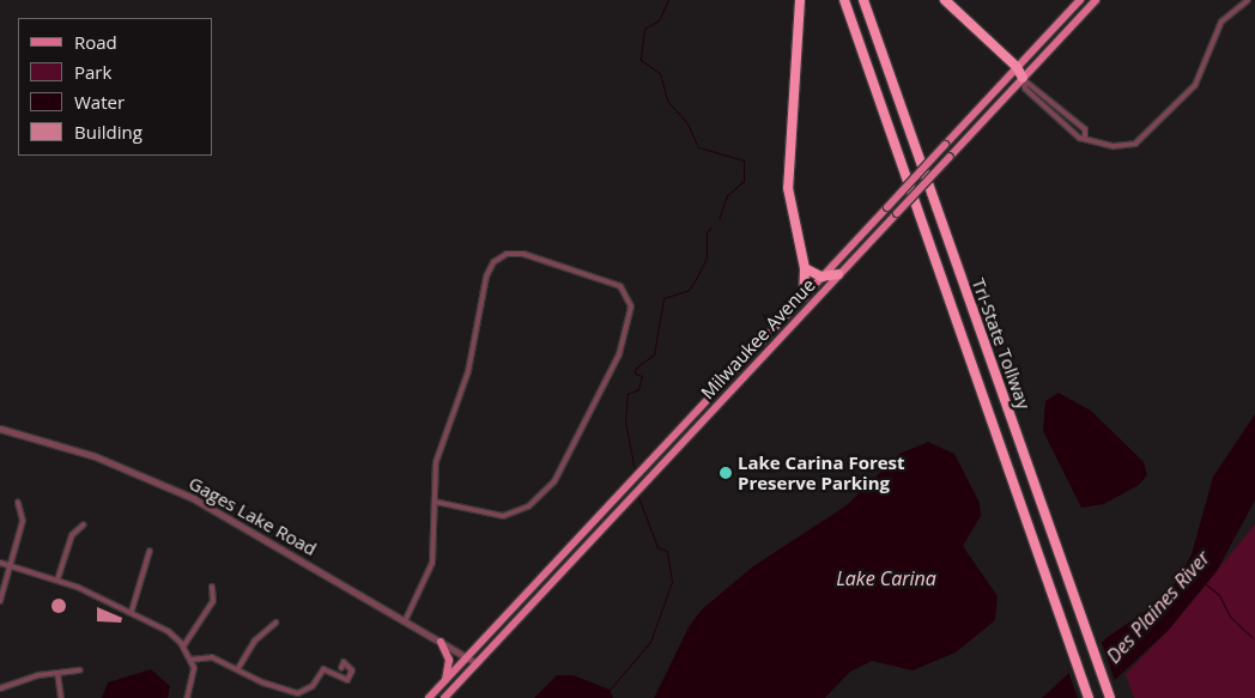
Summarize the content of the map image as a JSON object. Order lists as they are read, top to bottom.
{
  "streets": {
    "highway": ["Tri-State Tollway"],
    "main road": ["Milwaukee Avenue"],
    "street": ["Gages Lake Road"]
  },
  "crossings": [
    ["Milwaukee Avenue", "Gages Lake Road"]
  ],
  "water": ["Lake Carina", "Des Plaines River"],
  "places": ["Lake Carina Forest Preserve Parking"],
  "legend": [
    "Road",
    "Park",
    "Water",
    "Building"
  ]
}
